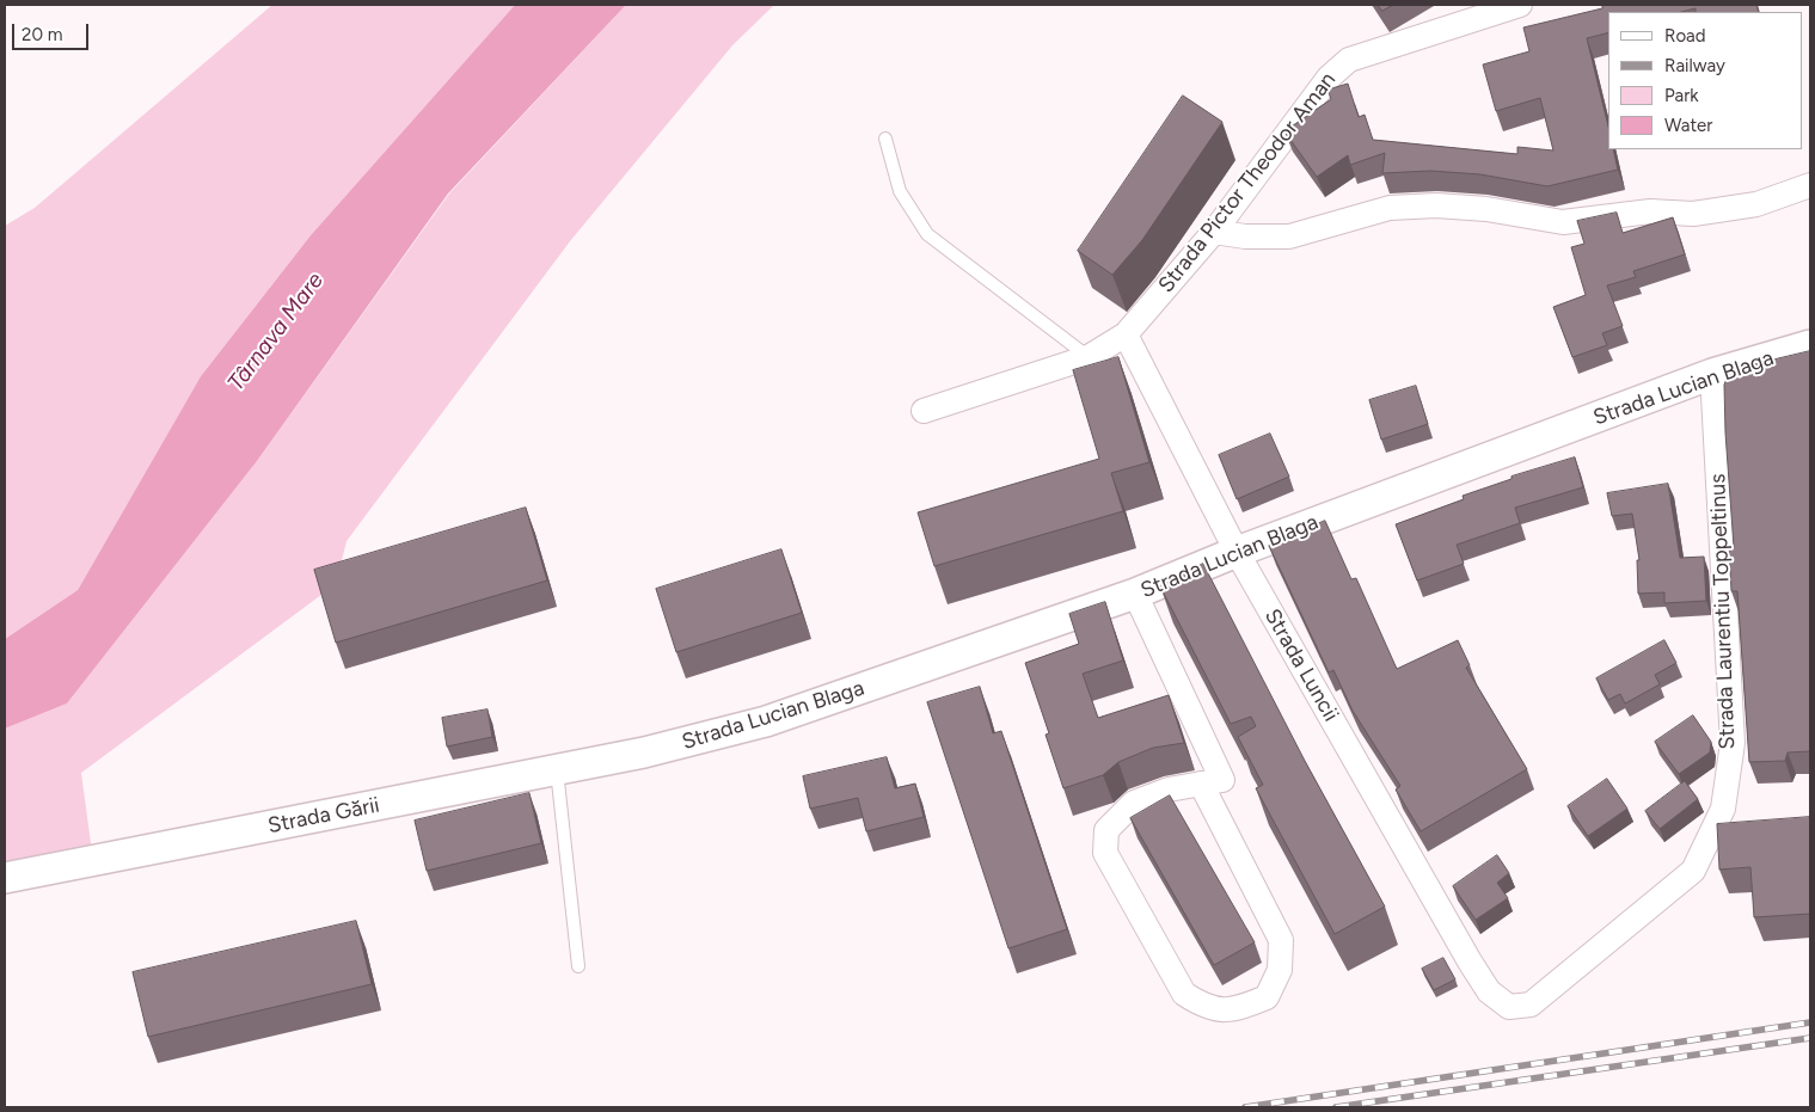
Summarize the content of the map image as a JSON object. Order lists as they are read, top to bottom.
{
  "streets": {
    "street": [
      "Strada Pictor Theodor Aman",
      "Strada Lucian Blaga",
      "Strada Laurentiu Toppeltinus",
      "Strada Luncii",
      "Strada Gării"
    ]
  },
  "crossings": [
    ["Strada Pictor Theodor Aman", "Strada Luncii"],
    ["Strada Lucian Blaga", "Strada Laurentiu Toppeltinus"],
    ["Strada Lucian Blaga", "Strada Luncii"],
    ["Strada Lucian Blaga", "Strada Gării"],
    ["Strada Laurentiu Toppeltinus", "Strada Luncii"]
  ],
  "water": ["Târnava Mare"],
  "legend": [
    "Road",
    "Railway",
    "Park",
    "Water"
  ],
  "scale_bar": "20 m"
}
